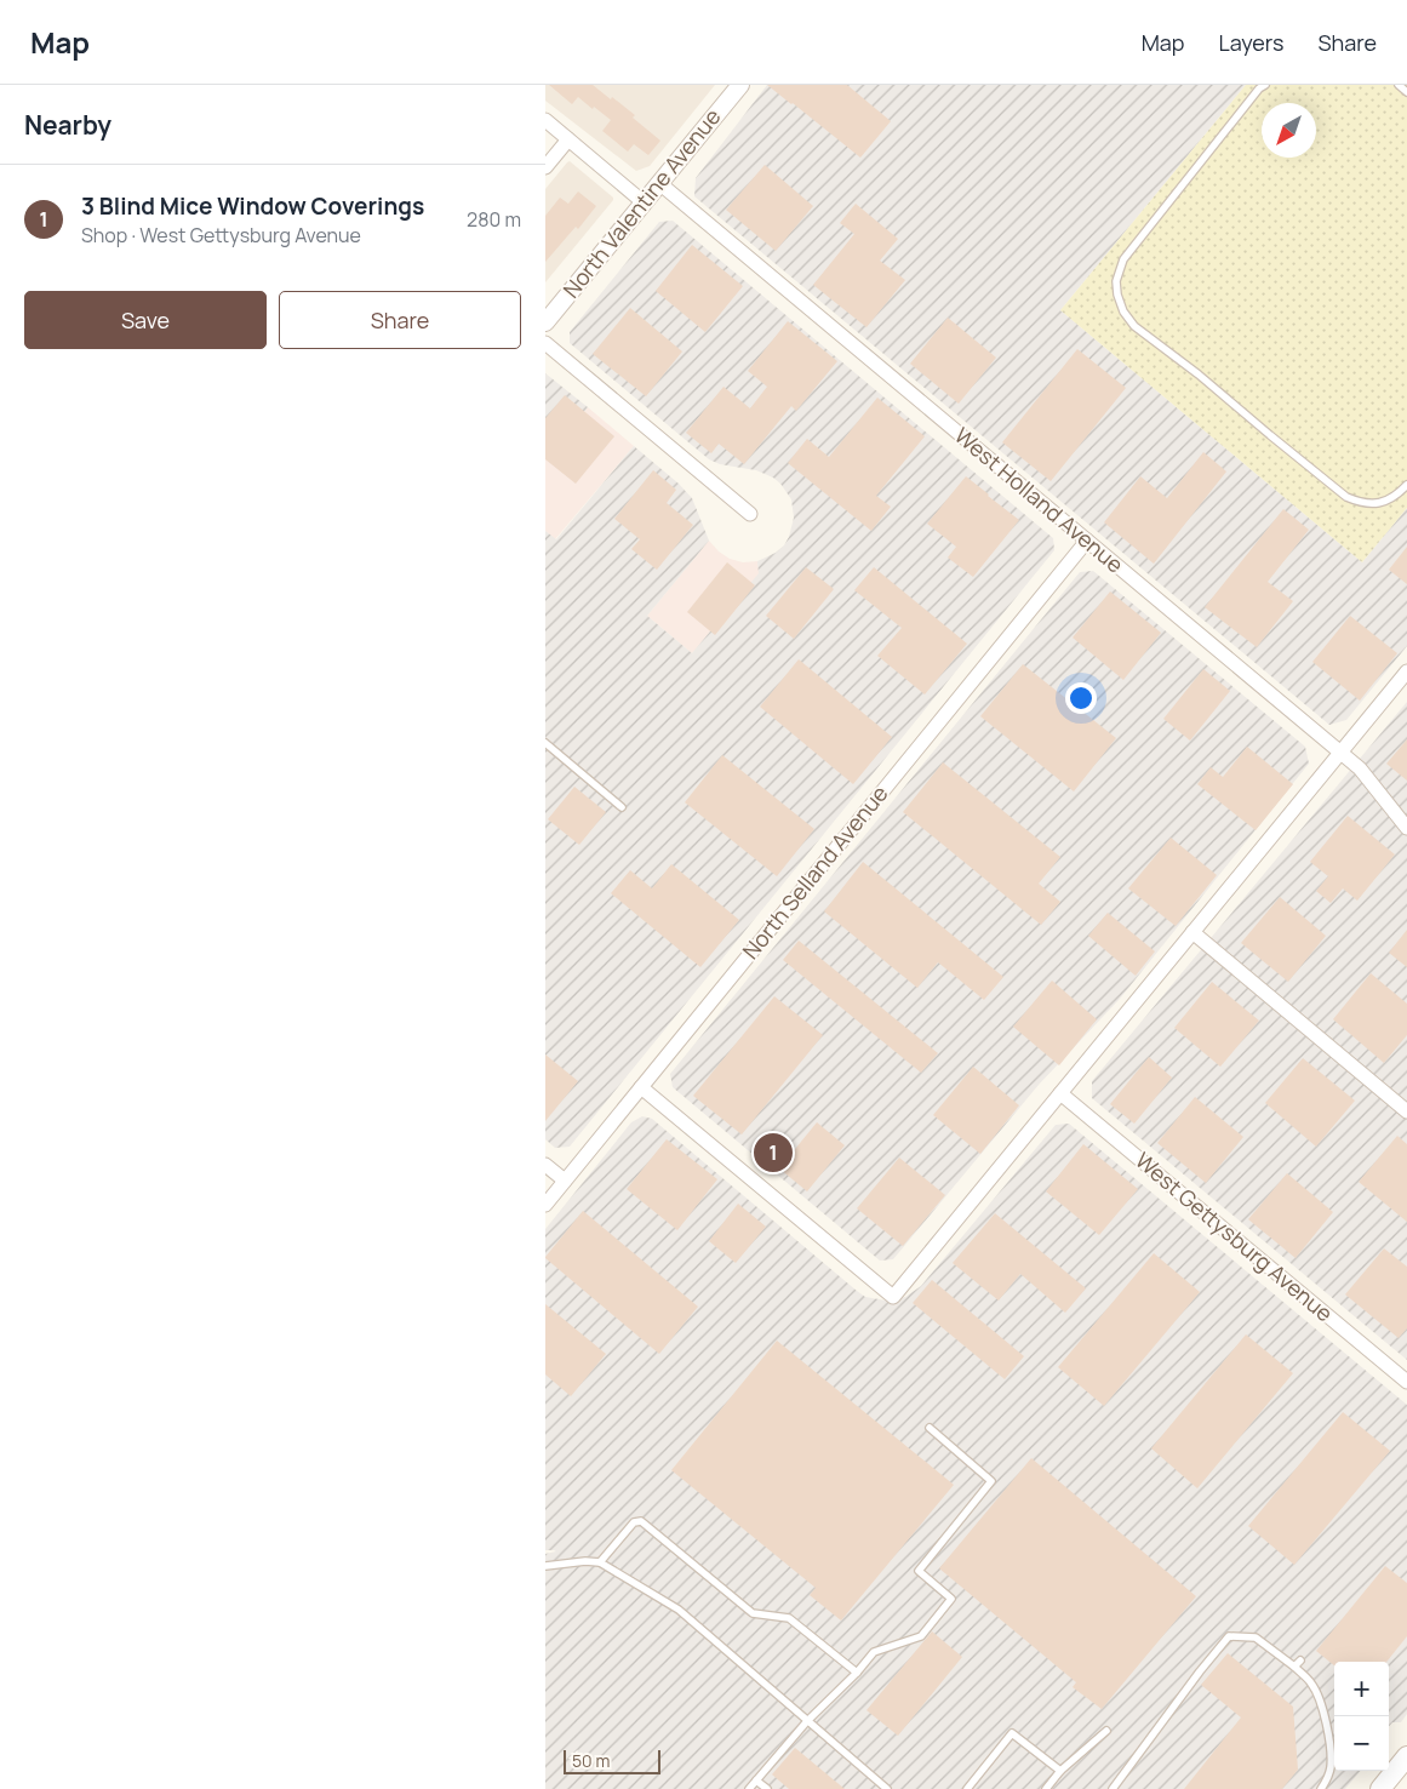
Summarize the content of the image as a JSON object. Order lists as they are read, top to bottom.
{
  "streets": {
    "street": [
      "North Valentine Avenue",
      "West Holland Avenue",
      "North Selland Avenue",
      "West Gettysburg Avenue"
    ]
  },
  "crossings": [
    ["North Valentine Avenue", "West Holland Avenue"],
    ["West Holland Avenue", "North Selland Avenue"]
  ],
  "scale_bar": "50 m",
  "north": "bottom left",
  "page": {
    "header": "Map",
    "nav": ["Map", "Layers", "Share"],
    "heading": "Nearby",
    "list": [
      {
        "mark": "1",
        "name": "3 Blind Mice Window Coverings",
        "note": "Shop · West Gettysburg Avenue",
        "value": "280 m"
      }
    ],
    "buttons": ["Save", "Share"],
    "pins": "1",
    "map_buttons": ["+", "−"],
    "scale": "50 m"
  }
}
